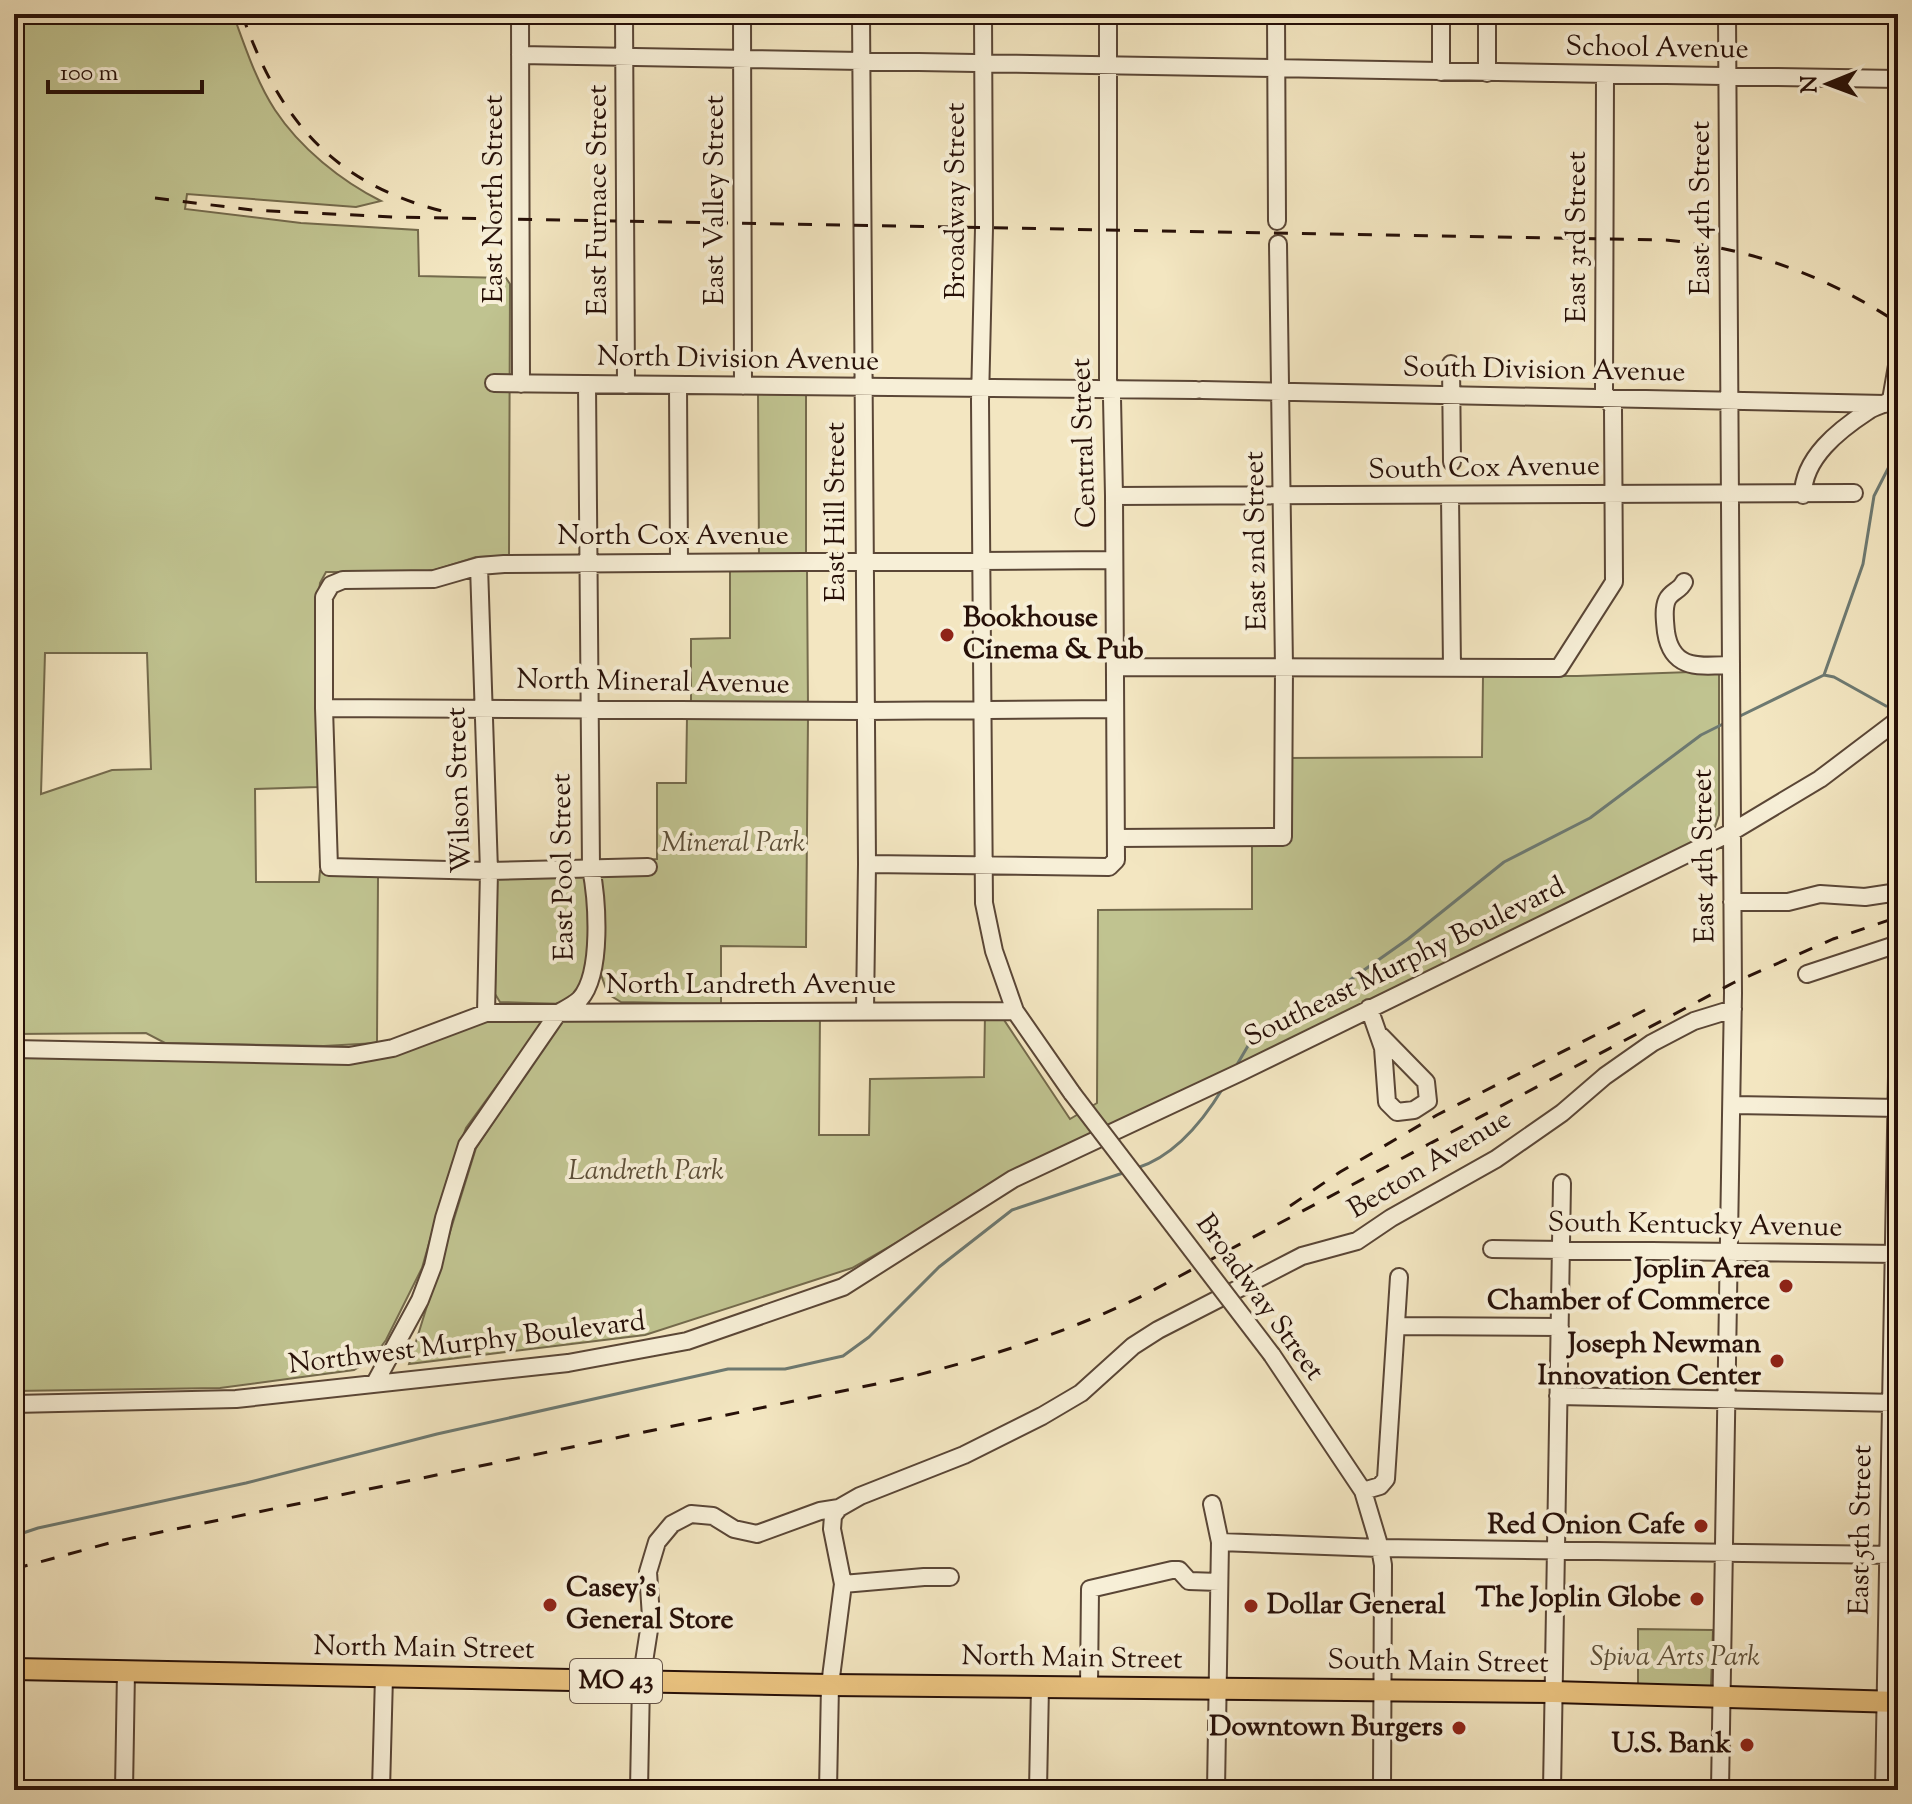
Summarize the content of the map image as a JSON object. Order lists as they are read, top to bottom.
{
  "streets": {
    "main road": ["North Main Street", "South Main Street", "MO 43"],
    "street": [
      "School Avenue",
      "East North Street",
      "East Furnace Street",
      "East Valley Street",
      "Broadway Street",
      "East 4th Street",
      "East 3rd Street",
      "North Division Avenue",
      "South Division Avenue",
      "Central Street",
      "South Cox Avenue",
      "East Hill Street",
      "North Cox Avenue",
      "East 2nd Street",
      "North Mineral Avenue",
      "Wilson Street",
      "East Pool Street",
      "Southeast Murphy Boulevard",
      "North Landreth Avenue",
      "Becton Avenue",
      "South Kentucky Avenue",
      "Northwest Murphy Boulevard",
      "East 5th Street"
    ]
  },
  "crossings": [
    ["School Avenue", "East North Street"],
    ["School Avenue", "East Furnace Street"],
    ["School Avenue", "East Valley Street"],
    ["School Avenue", "Broadway Street"],
    ["School Avenue", "East 4th Street"],
    ["School Avenue", "East 3rd Street"],
    ["School Avenue", "Central Street"],
    ["School Avenue", "East Hill Street"],
    ["East North Street", "North Division Avenue"],
    ["East Furnace Street", "North Division Avenue"],
    ["East Valley Street", "North Division Avenue"],
    ["Broadway Street", "North Division Avenue"],
    ["Broadway Street", "South Division Avenue"],
    ["Broadway Street", "Central Street"],
    ["Broadway Street", "North Cox Avenue"],
    ["Broadway Street", "North Mineral Avenue"],
    ["Broadway Street", "North Landreth Avenue"],
    ["East 4th Street", "South Division Avenue"],
    ["East 4th Street", "South Cox Avenue"],
    ["East 4th Street", "Southeast Murphy Boulevard"],
    ["East 4th Street", "Becton Avenue"],
    ["East 4th Street", "South Kentucky Avenue"],
    ["East 4th Street", "South Main Street"],
    ["East 3rd Street", "South Division Avenue"],
    ["East 3rd Street", "South Cox Avenue"],
    ["North Division Avenue", "South Division Avenue"],
    ["North Division Avenue", "East Hill Street"],
    ["North Division Avenue", "East Pool Street"],
    ["South Division Avenue", "Central Street"],
    ["South Division Avenue", "East 2nd Street"],
    ["Central Street", "South Cox Avenue"],
    ["Central Street", "North Cox Avenue"],
    ["Central Street", "East 2nd Street"],
    ["Central Street", "North Mineral Avenue"],
    ["South Cox Avenue", "East 2nd Street"],
    ["East Hill Street", "North Cox Avenue"],
    ["East Hill Street", "North Mineral Avenue"],
    ["East Hill Street", "North Landreth Avenue"],
    ["North Cox Avenue", "North Mineral Avenue"],
    ["North Cox Avenue", "Wilson Street"],
    ["North Cox Avenue", "East Pool Street"],
    ["North Mineral Avenue", "Wilson Street"],
    ["North Mineral Avenue", "East Pool Street"],
    ["Wilson Street", "North Landreth Avenue"],
    ["East Pool Street", "North Landreth Avenue"],
    ["East Pool Street", "Northwest Murphy Boulevard"],
    ["Southeast Murphy Boulevard", "Northwest Murphy Boulevard"],
    ["Becton Avenue", "North Main Street"],
    ["South Kentucky Avenue", "East 5th Street"],
    ["East 5th Street", "South Main Street"],
    ["North Main Street", "South Main Street"]
  ],
  "parks": ["Mineral Park", "Landreth Park", "Spiva Arts Park"],
  "places": [
    "Bookhouse Cinema & Pub",
    "Joplin Area Chamber of Commerce",
    "Joseph Newman Innovation Center",
    "Red Onion Cafe",
    "The Joplin Globe",
    "Casey's General Store",
    "Dollar General",
    "Downtown Burgers",
    "U.S. Bank"
  ],
  "scale_bar": "100 m",
  "north": "left"
}
